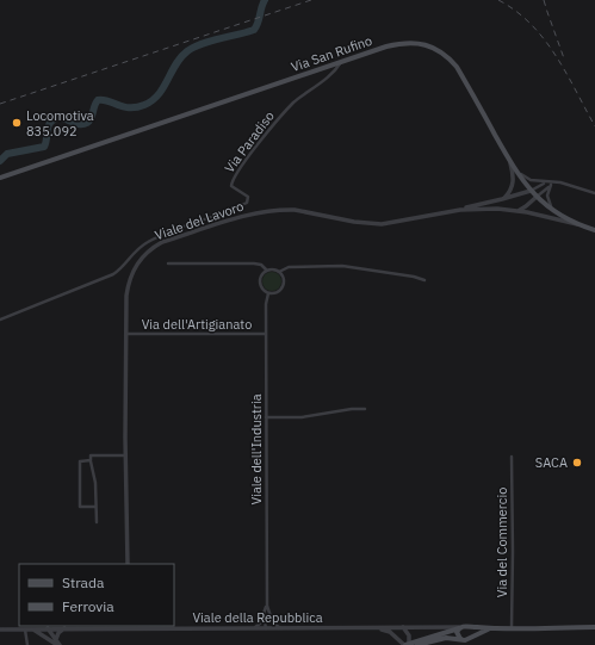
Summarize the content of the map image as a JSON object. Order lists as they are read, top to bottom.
{
  "streets": {
    "main road": ["Via San Rufino", "Viale della Repubblica"],
    "street": [
      "Via Paradiso",
      "Viale del Lavoro",
      "Via dell'Artigianato",
      "Viale dell'Industria",
      "Via del Commercio"
    ]
  },
  "crossings": [
    ["Via San Rufino", "Via Paradiso"],
    ["Via San Rufino", "Viale del Lavoro"],
    ["Viale del Lavoro", "Via dell'Artigianato"],
    ["Via dell'Artigianato", "Viale dell'Industria"],
    ["Viale dell'Industria", "Viale della Repubblica"],
    ["Via del Commercio", "Viale della Repubblica"]
  ],
  "places": ["Locomotiva 835.092", "SACA"],
  "legend": ["Strada", "Ferrovia"]
}
